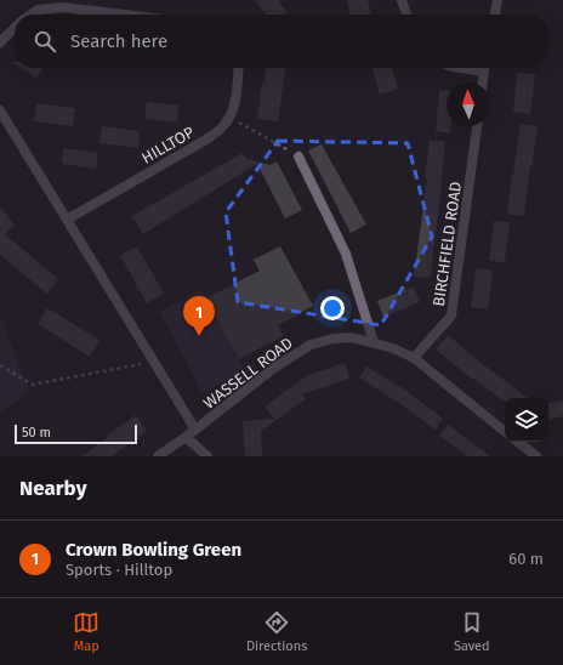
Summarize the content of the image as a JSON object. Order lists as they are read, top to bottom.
{
  "streets": {
    "street": ["HILLTOP", "BIRCHFIELD ROAD", "WASSELL ROAD"]
  },
  "crossings": [
    ["BIRCHFIELD ROAD", "WASSELL ROAD"]
  ],
  "scale_bar": "50 m",
  "north": "top",
  "page": {
    "search": "Search here",
    "pins": "1",
    "scale": "50 m",
    "heading": "Nearby",
    "list": [
      {
        "mark": "1",
        "name": "Crown Bowling Green",
        "note": "Sports · Hilltop",
        "value": "60 m"
      }
    ],
    "nav": ["Map", "Directions", "Saved"]
  }
}
